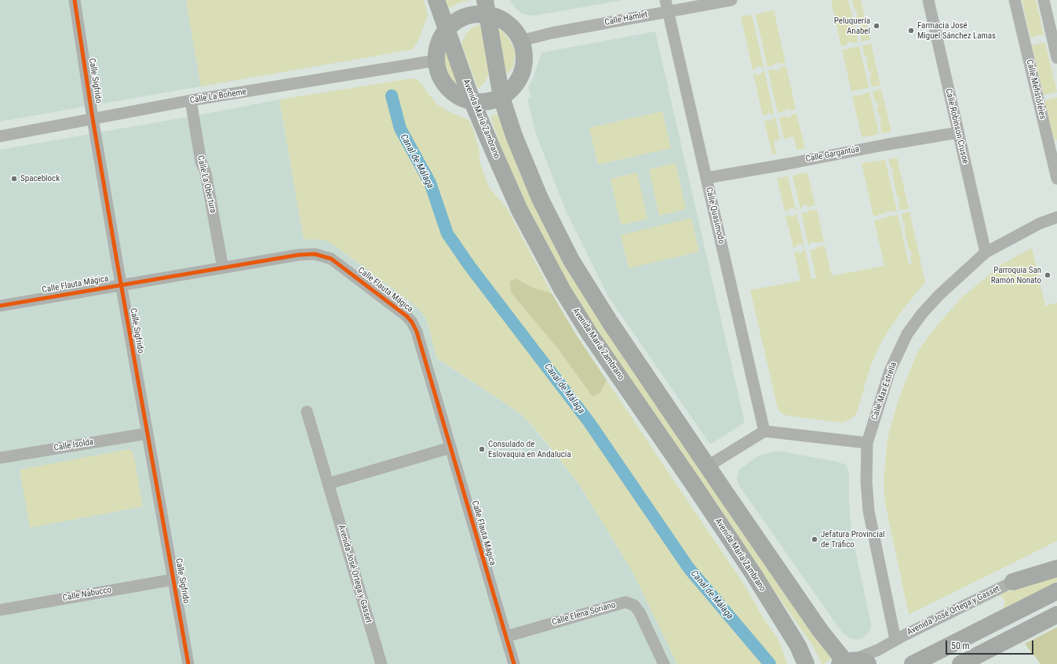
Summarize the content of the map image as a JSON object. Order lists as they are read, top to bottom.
{
  "streets": {
    "main road": ["Avenida María Zambrano"],
    "street": [
      "Calle Hamlet",
      "Calle Sigfrido",
      "Calle Mefistófeles",
      "Calle La Boheme",
      "Calle Robinson Crusoe",
      "Calle Gargantúa",
      "Calle La Obertura",
      "Calle Quasimodo",
      "Calle Flauta Mágica",
      "Calle Max Estrella",
      "Calle Isolda",
      "Avenida José Ortega y Gasset",
      "Calle Nabucco",
      "Calle Elena Soriano"
    ]
  },
  "crossings": [
    ["Calle Hamlet", "Calle Quasimodo"],
    ["Calle Sigfrido", "Calle La Boheme"],
    ["Calle Sigfrido", "Calle Flauta Mágica"],
    ["Calle Sigfrido", "Calle Isolda"],
    ["Calle Sigfrido", "Calle Nabucco"],
    ["Calle La Boheme", "Calle La Obertura"],
    ["Calle Robinson Crusoe", "Calle Gargantúa"],
    ["Calle Robinson Crusoe", "Calle Max Estrella"],
    ["Calle Gargantúa", "Calle Quasimodo"],
    ["Calle La Obertura", "Calle Flauta Mágica"],
    ["Calle Flauta Mágica", "Calle Elena Soriano"],
    ["Calle Max Estrella", "Avenida José Ortega y Gasset"]
  ],
  "water": ["Canal de Málaga"],
  "places": [
    "Peluquería Anabel",
    "Farmacia José Miguel Sánchez Lamas",
    "Spaceblock",
    "Parroquia San Ramón Nonato",
    "Consulado de Eslovaquia en Andalucía",
    "Jefatura Provincial de Tráfico"
  ],
  "scale_bar": "50 m"
}
